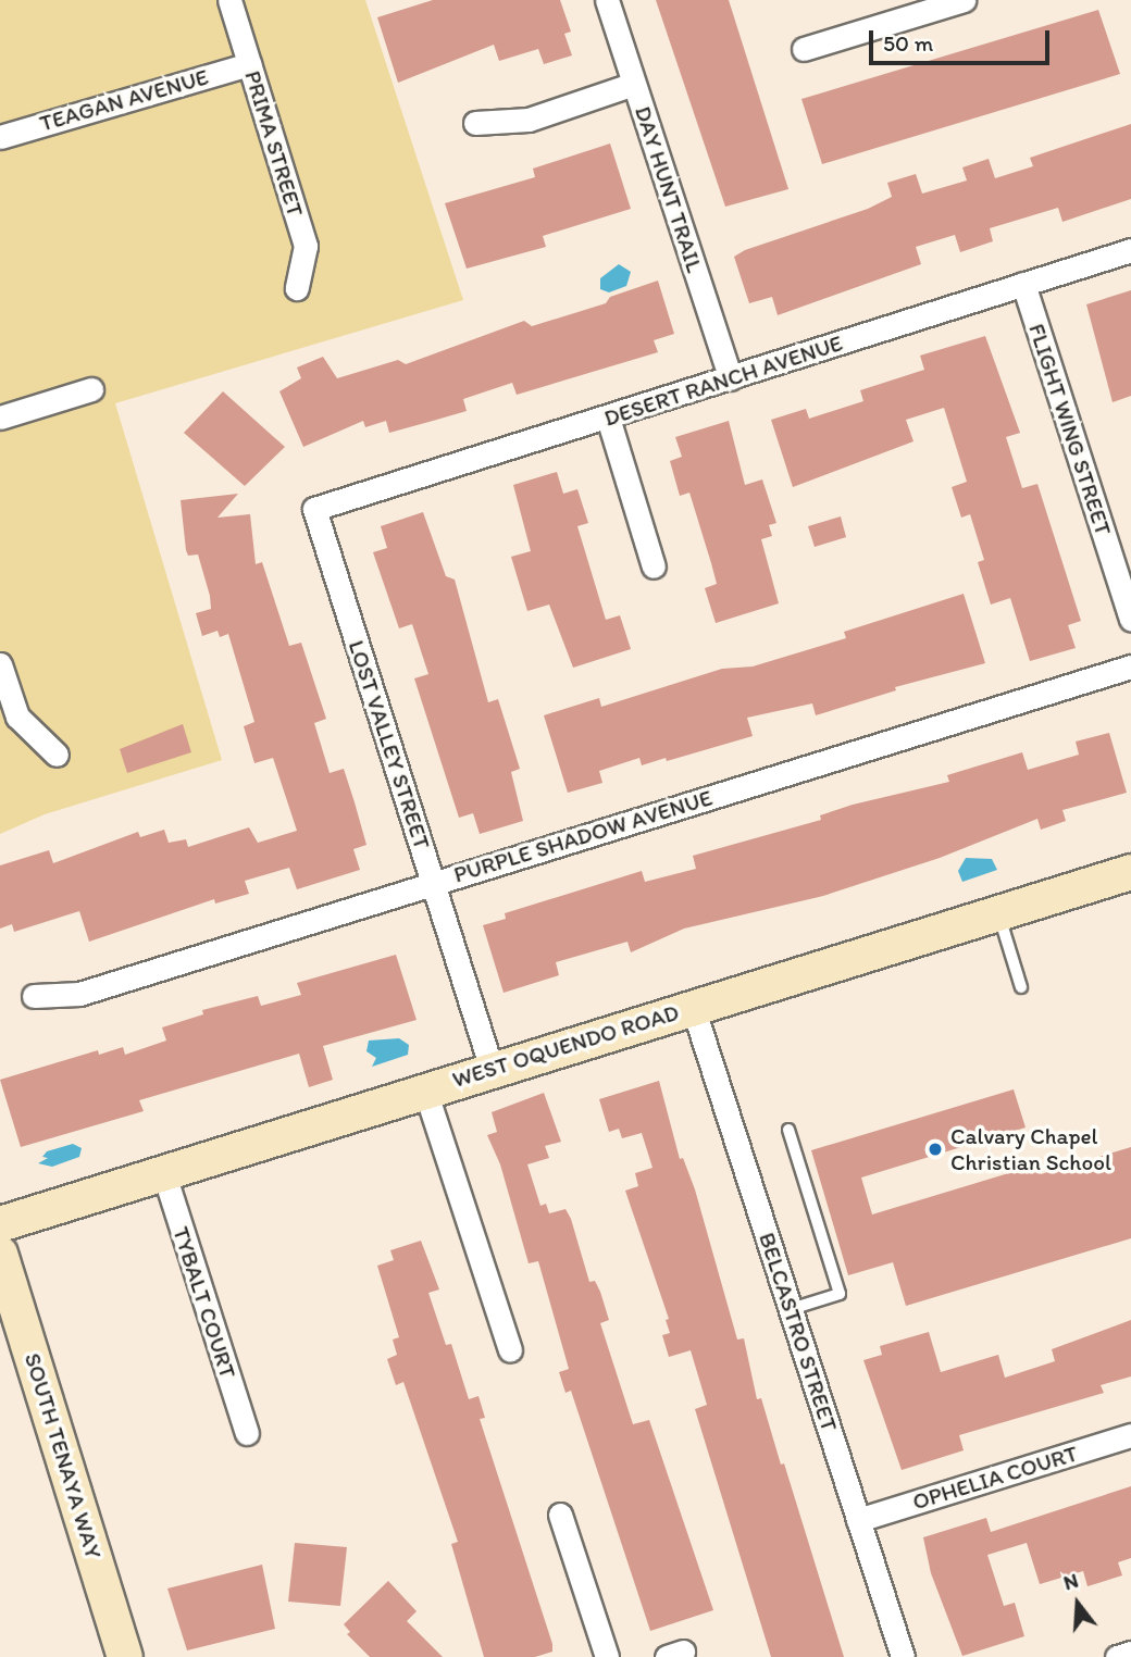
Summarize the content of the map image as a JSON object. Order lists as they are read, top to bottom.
{
  "streets": {
    "street": [
      "TEAGAN AVENUE",
      "PRIMA STREET",
      "DAY HUNT TRAIL",
      "DESERT RANCH AVENUE",
      "FLIGHT WING STREET",
      "LOST VALLEY STREET",
      "PURPLE SHADOW AVENUE",
      "WEST OQUENDO ROAD",
      "TYBALT COURT",
      "BELCASTRO STREET",
      "SOUTH TENAYA WAY",
      "OPHELIA COURT"
    ]
  },
  "crossings": [
    ["TEAGAN AVENUE", "PRIMA STREET"],
    ["DAY HUNT TRAIL", "DESERT RANCH AVENUE"],
    ["DESERT RANCH AVENUE", "FLIGHT WING STREET"],
    ["DESERT RANCH AVENUE", "LOST VALLEY STREET"],
    ["LOST VALLEY STREET", "PURPLE SHADOW AVENUE"],
    ["LOST VALLEY STREET", "WEST OQUENDO ROAD"],
    ["WEST OQUENDO ROAD", "TYBALT COURT"],
    ["WEST OQUENDO ROAD", "BELCASTRO STREET"],
    ["BELCASTRO STREET", "OPHELIA COURT"]
  ],
  "places": ["Calvary Chapel Christian School"],
  "scale_bar": "50 m",
  "north": "top"
}
